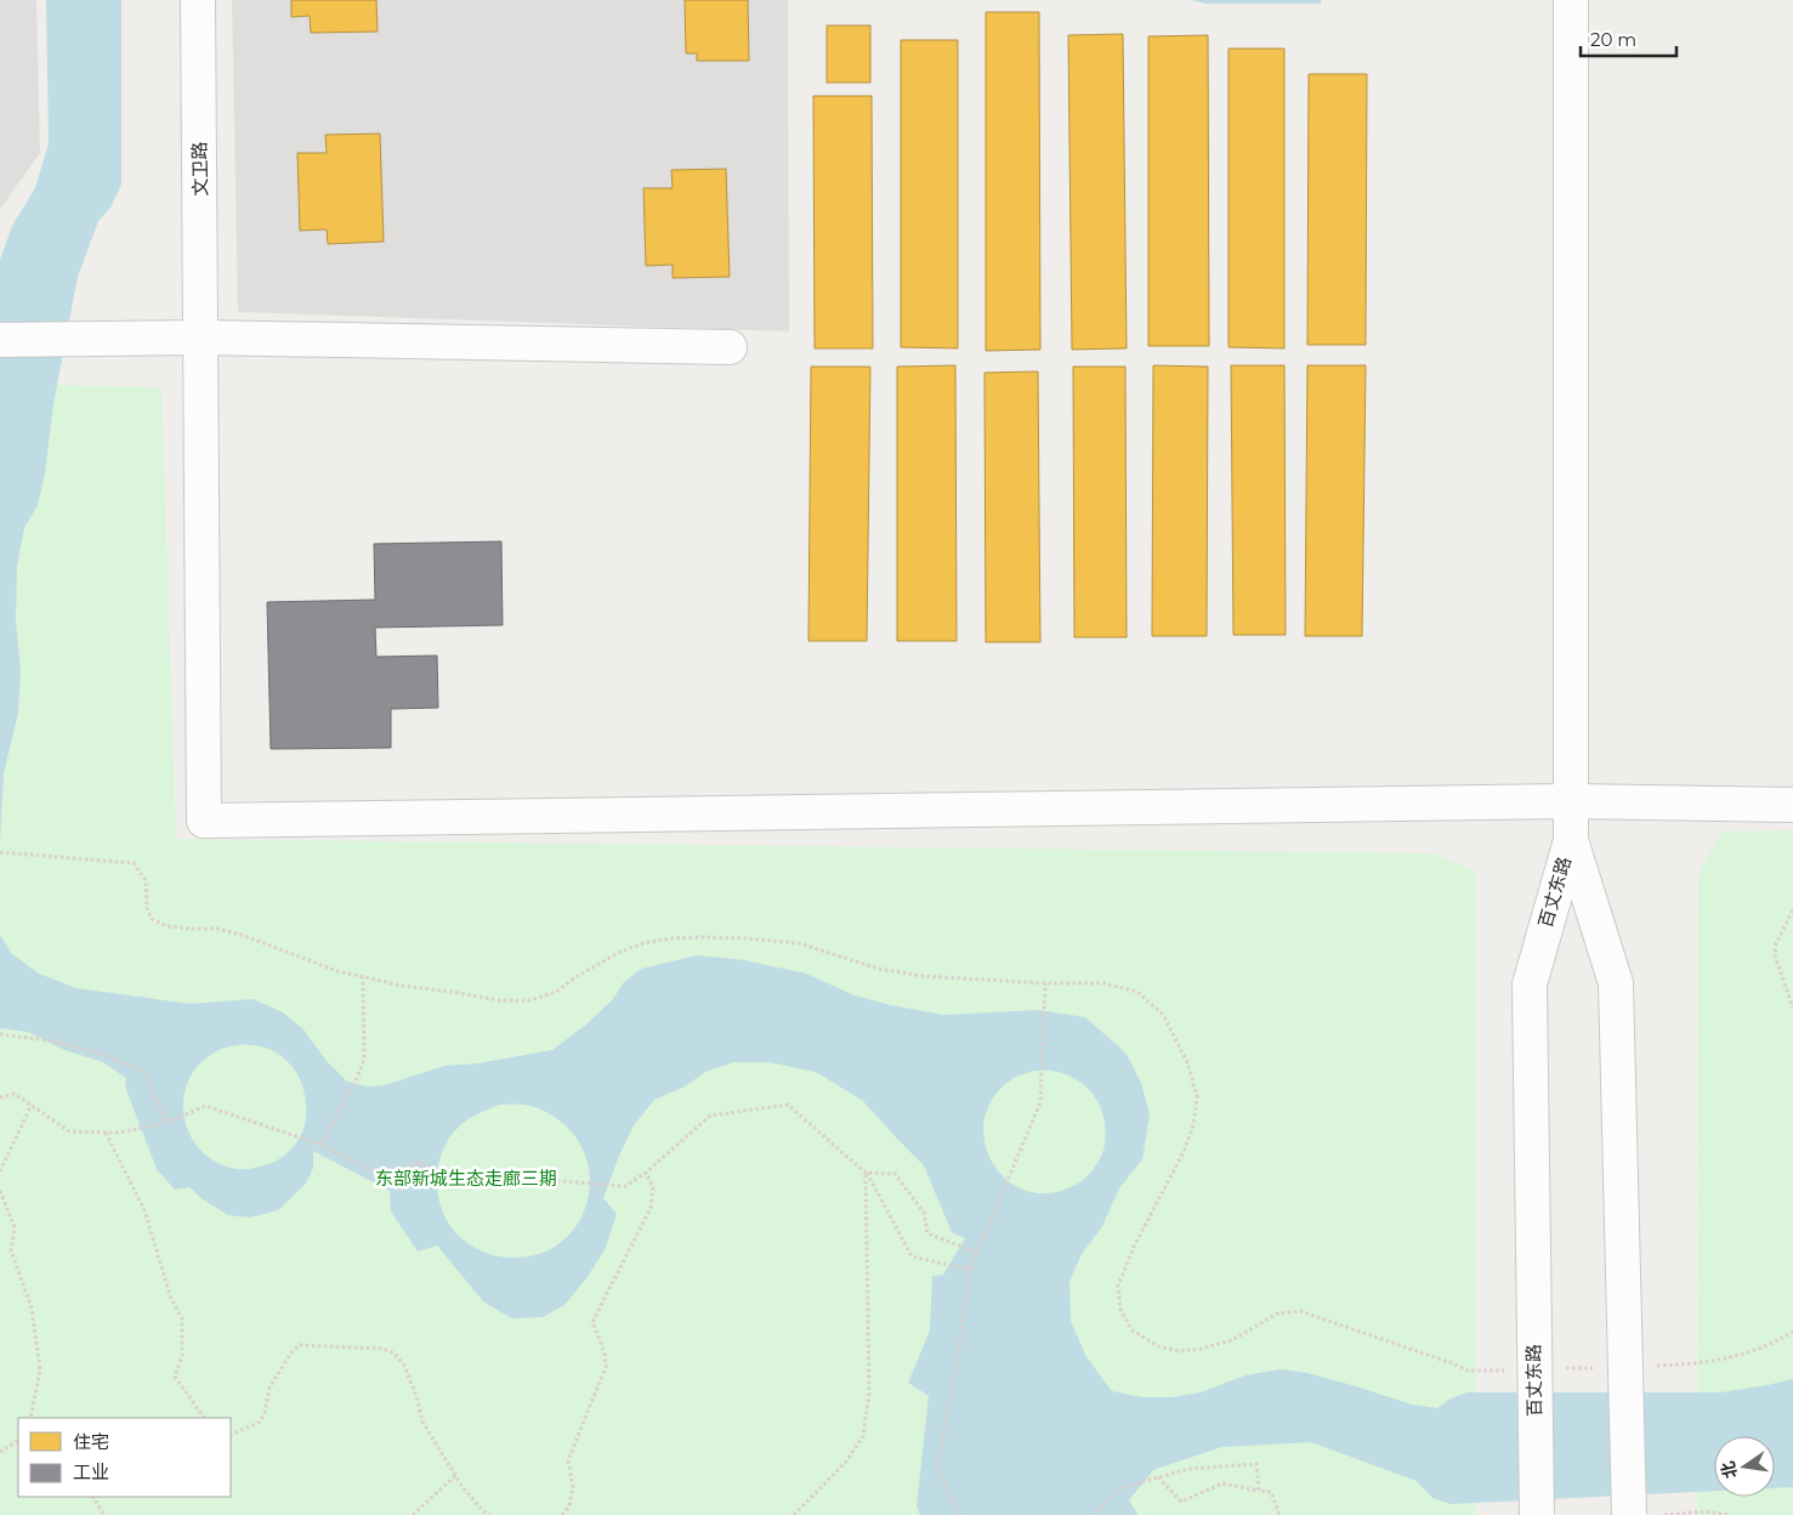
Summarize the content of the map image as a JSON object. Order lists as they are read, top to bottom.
{
  "streets": {
    "street": ["文卫路", "百丈东路"]
  },
  "parks": ["东部新城生态走廊三期"],
  "legend": ["住宅", "工业"],
  "scale_bar": "20 m",
  "north": "left"
}
